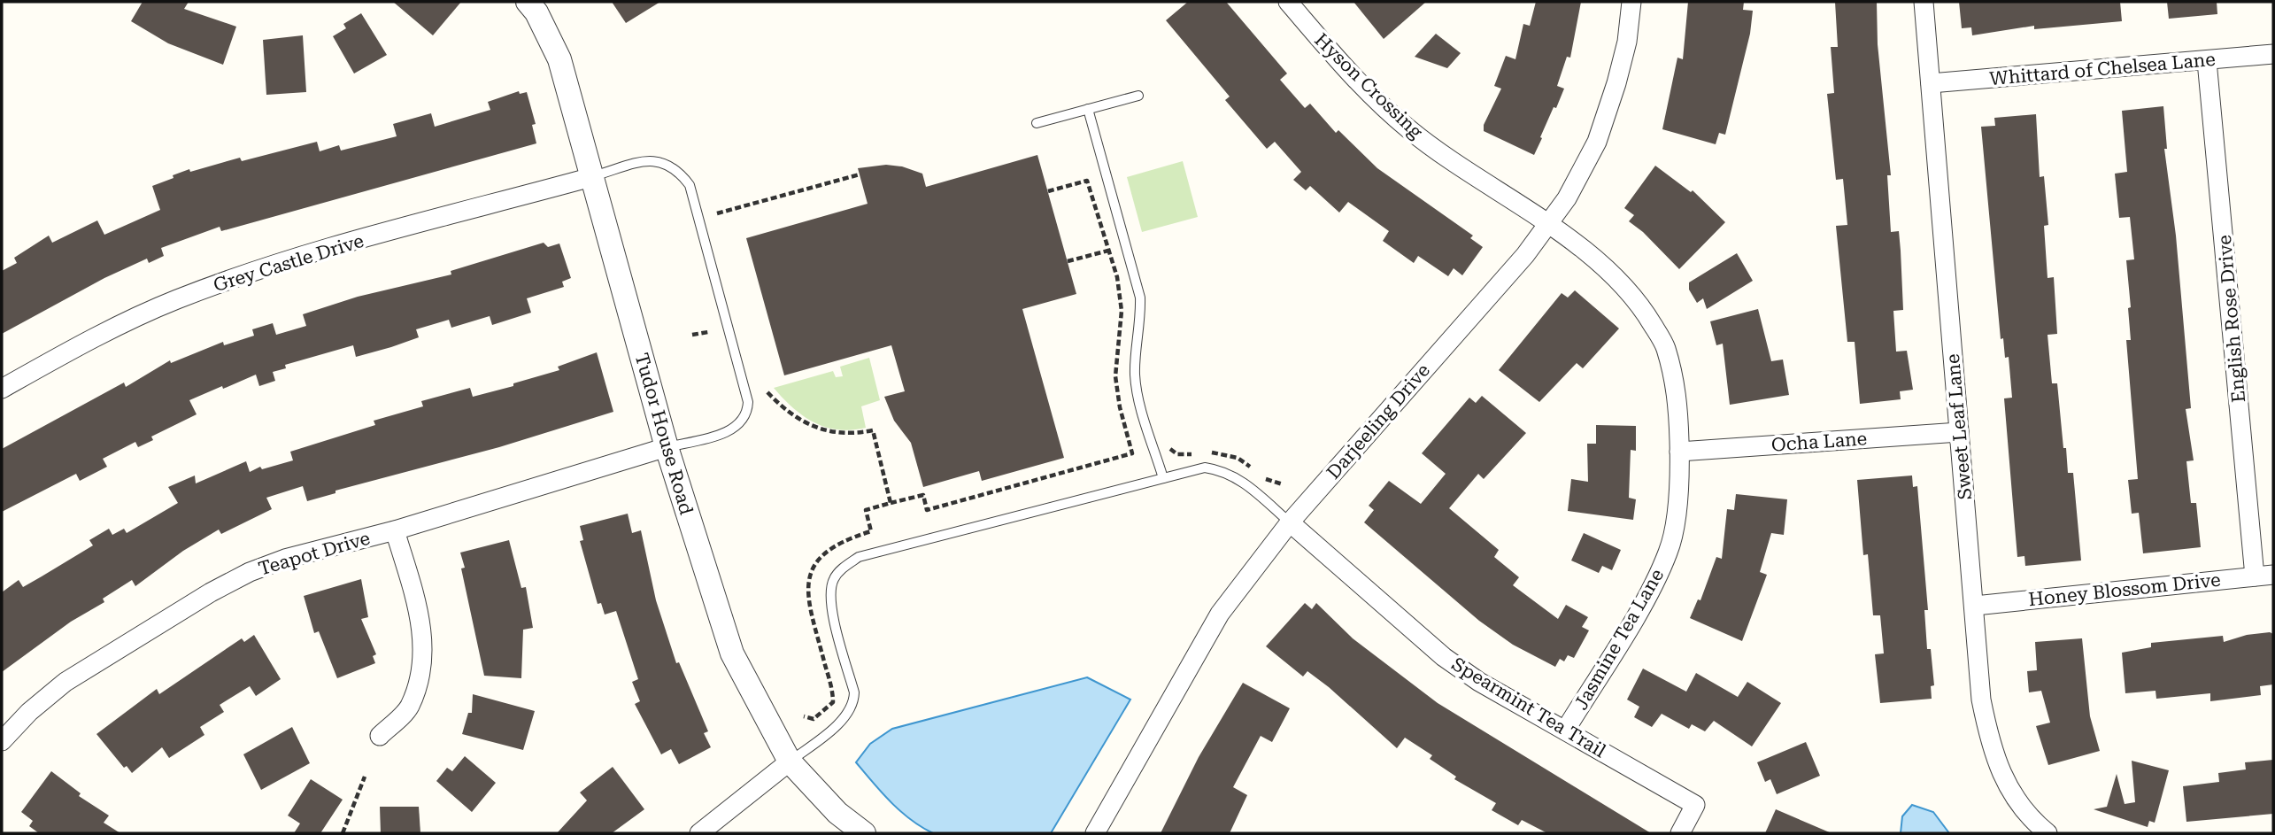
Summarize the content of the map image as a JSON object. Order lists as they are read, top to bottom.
{
  "streets": {
    "street": [
      "Whittard of Chelsea Lane",
      "Hyson Crossing",
      "Grey Castle Drive",
      "English Rose Drive",
      "Darjeeling Drive",
      "Sweet Leaf Lane",
      "Tudor House Road",
      "Ocha Lane",
      "Teapot Drive",
      "Honey Blossom Drive",
      "Jasmine Tea Lane",
      "Spearmint Tea Trail"
    ]
  },
  "crossings": [
    ["Whittard of Chelsea Lane", "English Rose Drive"],
    ["Whittard of Chelsea Lane", "Sweet Leaf Lane"],
    ["Hyson Crossing", "Darjeeling Drive"],
    ["Hyson Crossing", "Jasmine Tea Lane"],
    ["Grey Castle Drive", "Tudor House Road"],
    ["English Rose Drive", "Honey Blossom Drive"],
    ["Darjeeling Drive", "Jasmine Tea Lane"],
    ["Darjeeling Drive", "Spearmint Tea Trail"],
    ["Sweet Leaf Lane", "Ocha Lane"],
    ["Sweet Leaf Lane", "Honey Blossom Drive"],
    ["Tudor House Road", "Teapot Drive"],
    ["Ocha Lane", "Jasmine Tea Lane"],
    ["Jasmine Tea Lane", "Spearmint Tea Trail"]
  ]
}
